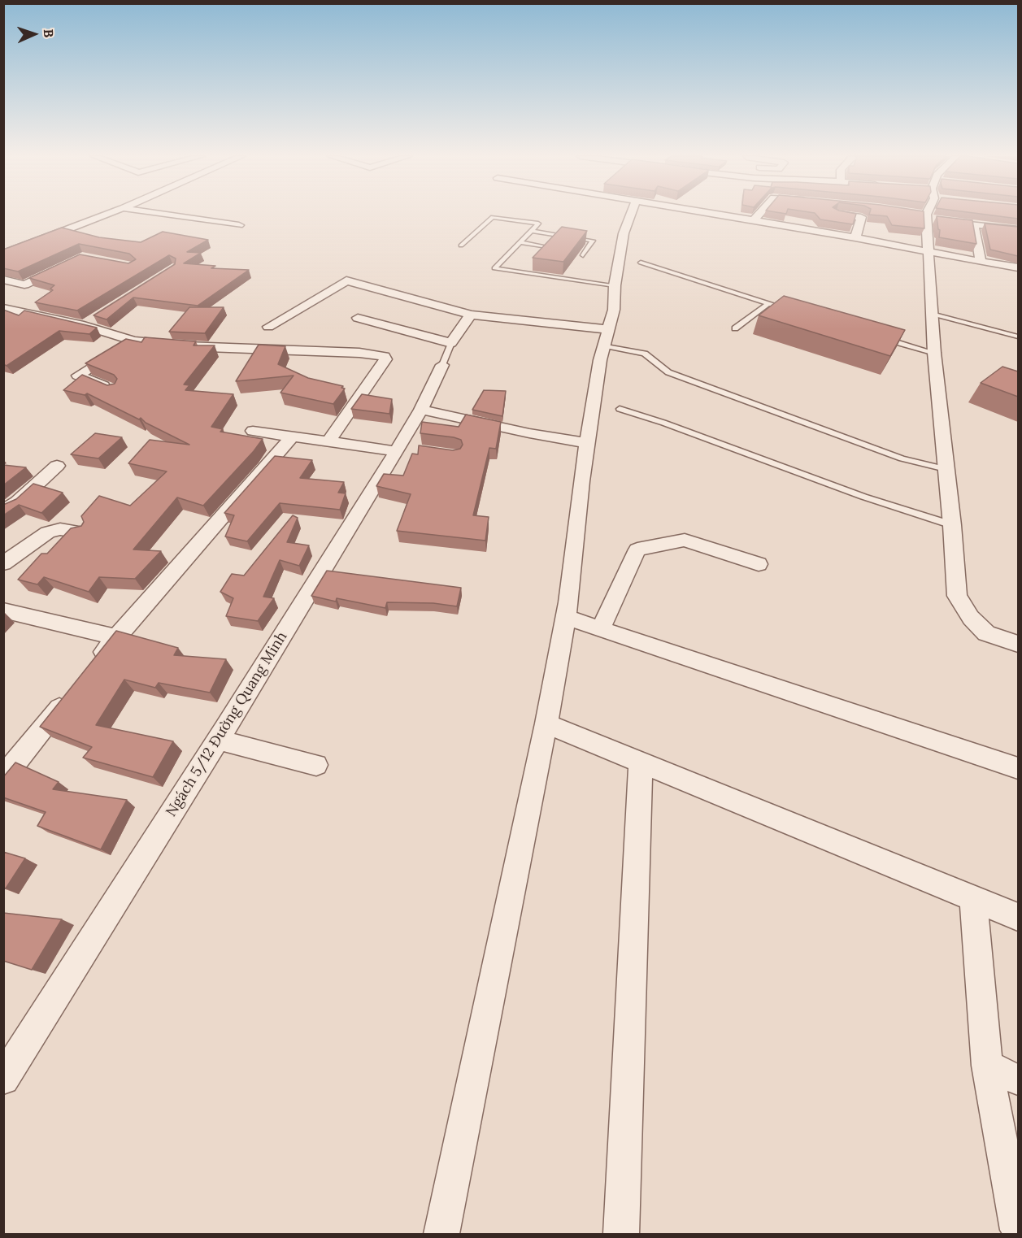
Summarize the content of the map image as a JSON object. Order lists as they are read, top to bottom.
{
  "streets": {
    "street": ["Ngách 5/12 Đường Quang Minh"]
  },
  "north": "right"
}
